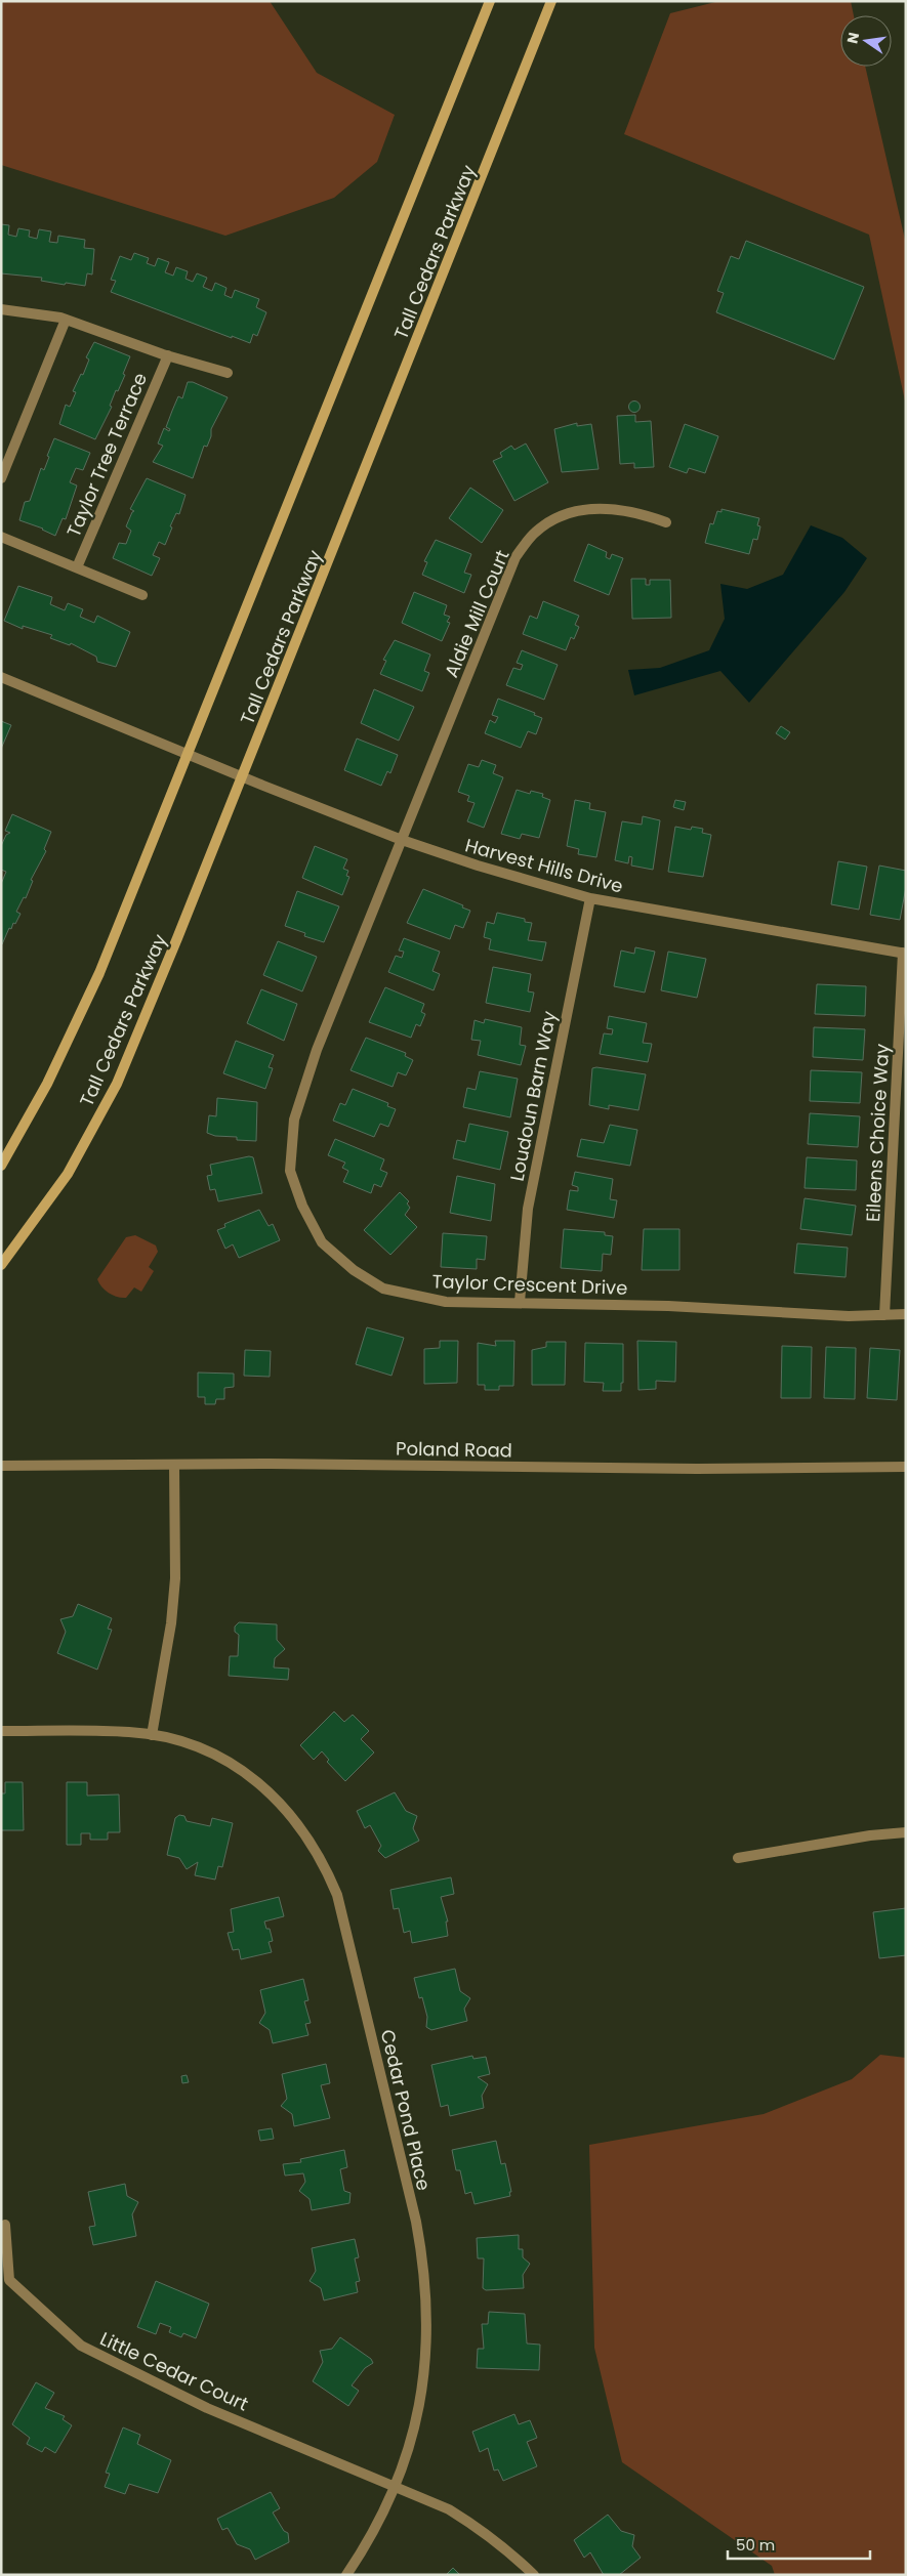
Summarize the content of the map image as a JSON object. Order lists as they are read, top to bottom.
{
  "streets": {
    "main road": ["Tall Cedars Parkway"],
    "street": [
      "Taylor Tree Terrace",
      "Aldie Mill Court",
      "Harvest Hills Drive",
      "Loudoun Barn Way",
      "Eileens Choice Way",
      "Taylor Crescent Drive",
      "Poland Road",
      "Cedar Pond Place",
      "Little Cedar Court"
    ]
  },
  "crossings": [
    ["Tall Cedars Parkway", "Harvest Hills Drive"],
    ["Aldie Mill Court", "Harvest Hills Drive"],
    ["Aldie Mill Court", "Taylor Crescent Drive"],
    ["Harvest Hills Drive", "Loudoun Barn Way"],
    ["Harvest Hills Drive", "Eileens Choice Way"],
    ["Harvest Hills Drive", "Taylor Crescent Drive"],
    ["Loudoun Barn Way", "Taylor Crescent Drive"],
    ["Eileens Choice Way", "Taylor Crescent Drive"],
    ["Cedar Pond Place", "Little Cedar Court"]
  ],
  "scale_bar": "50 m",
  "north": "left"
}
